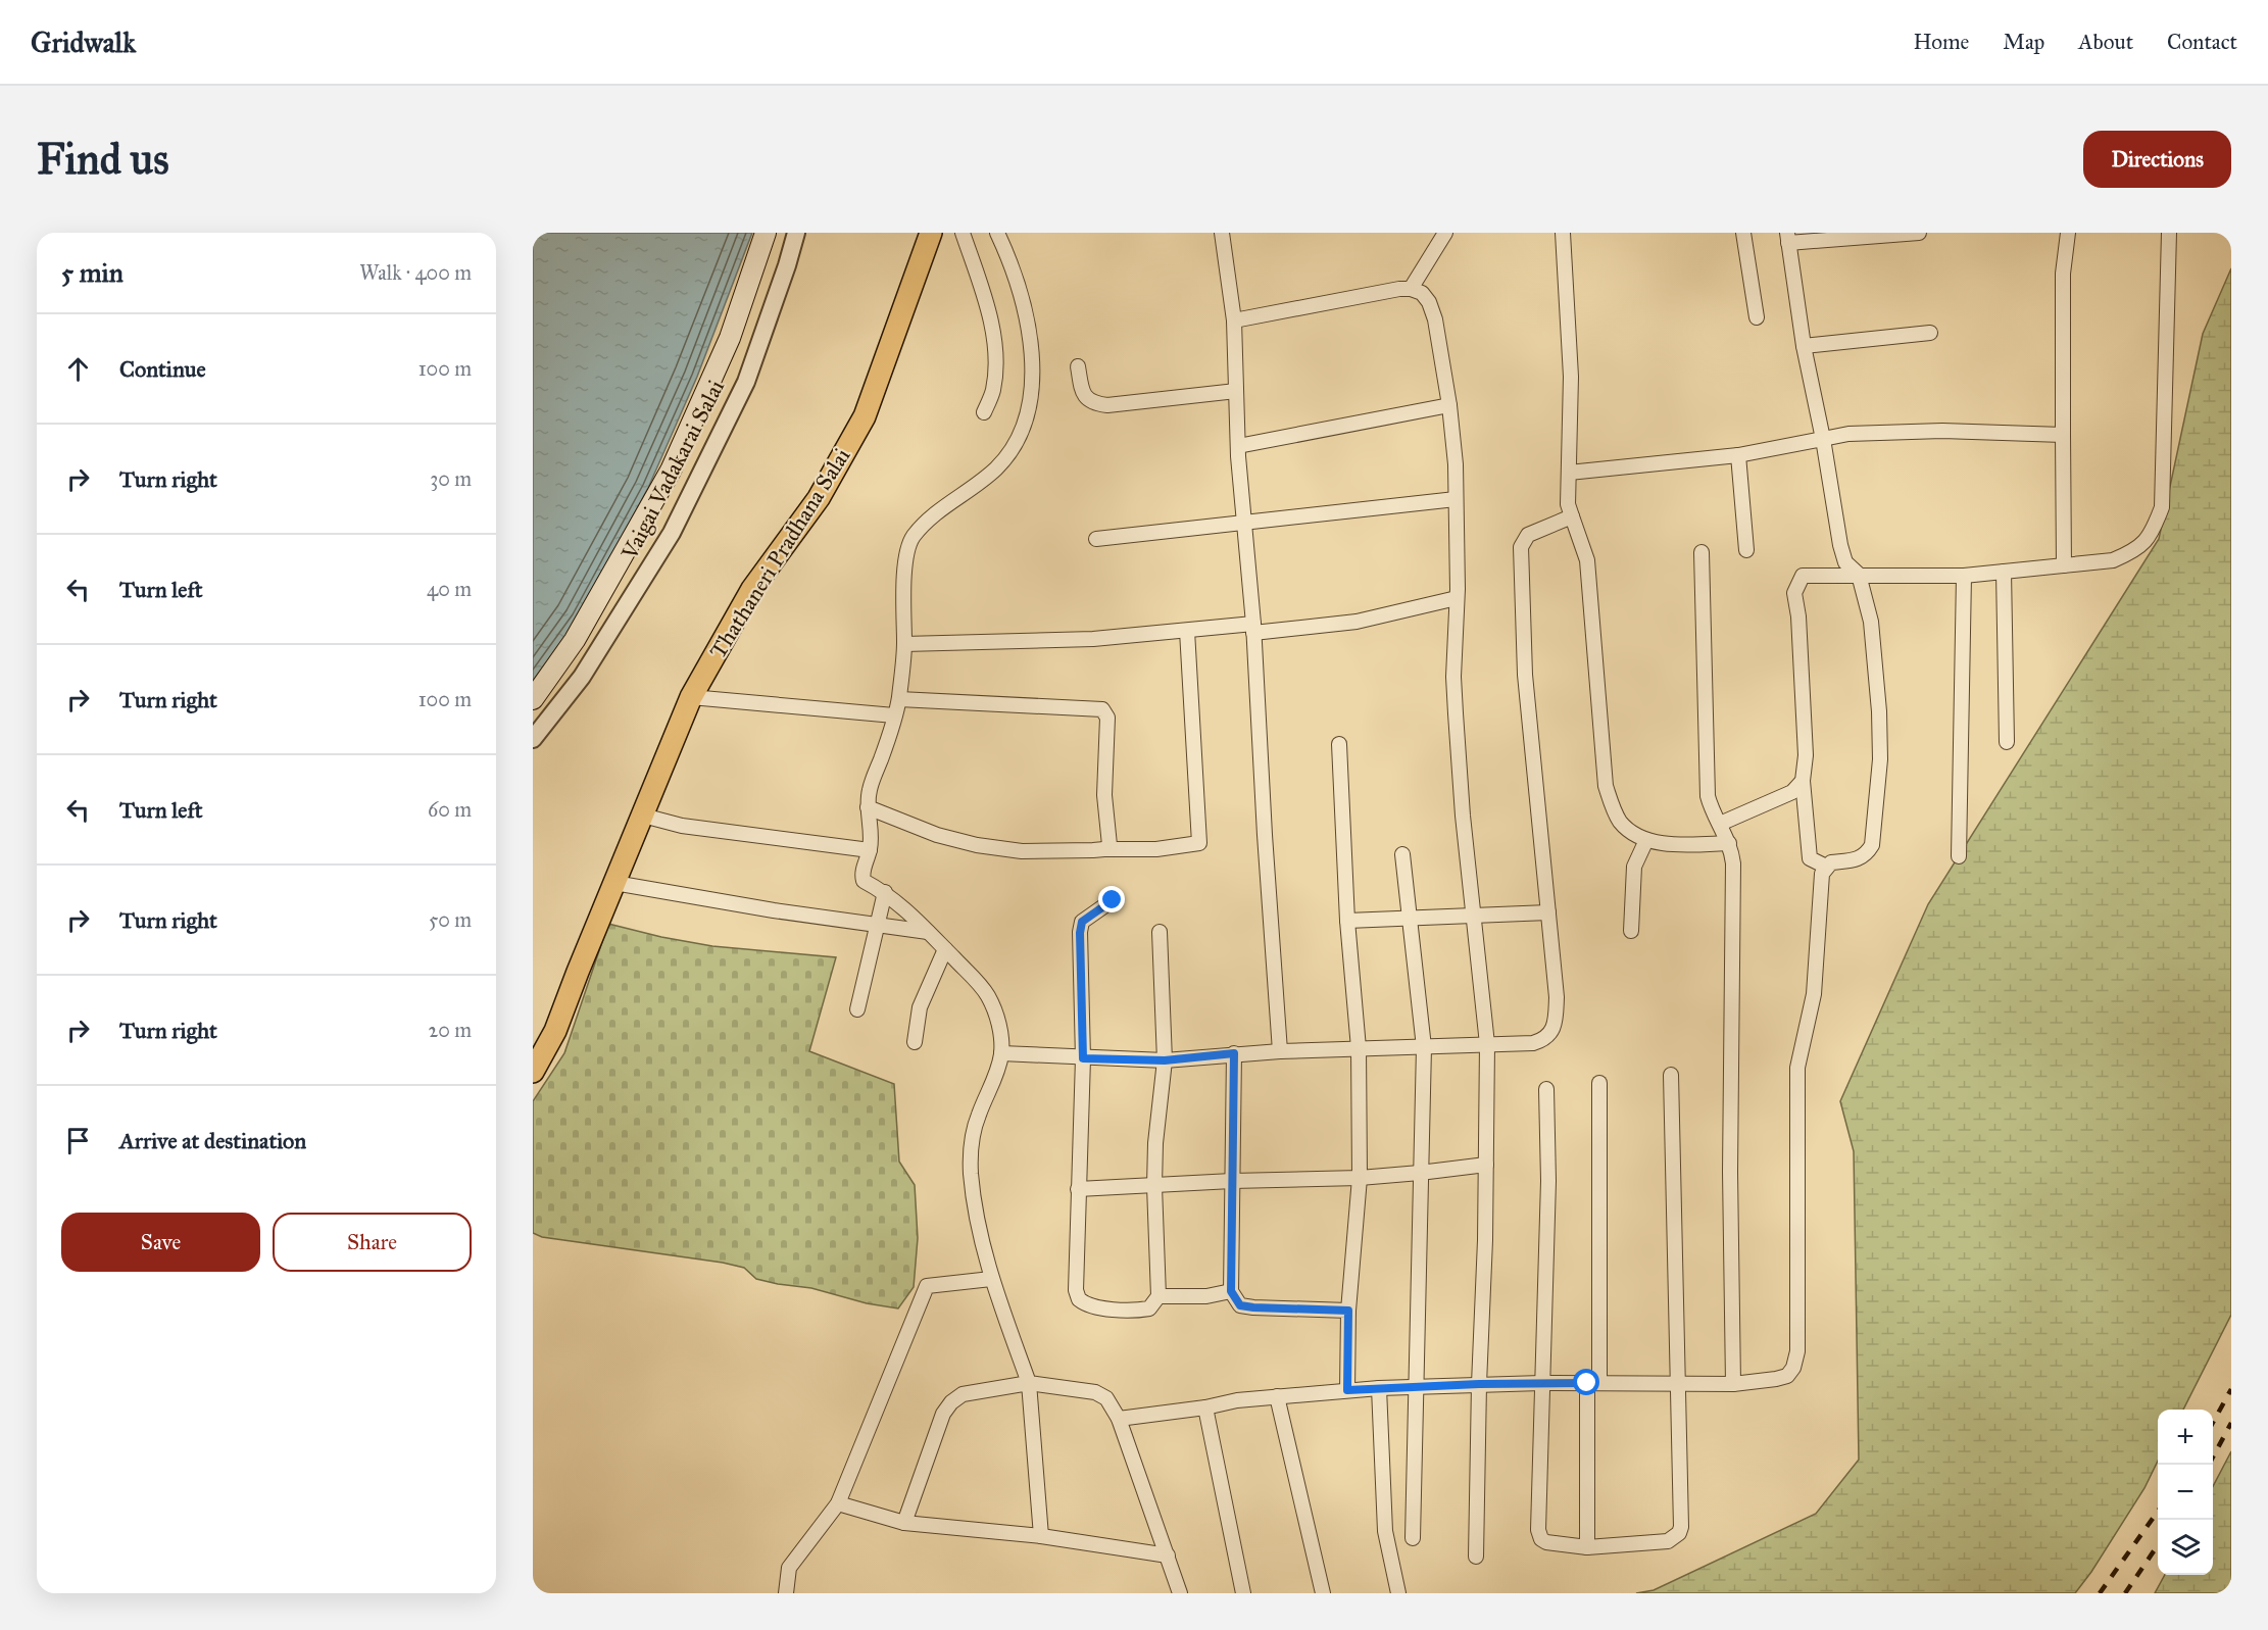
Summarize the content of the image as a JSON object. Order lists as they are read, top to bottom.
{
  "streets": {
    "main road": ["Vaigai Vadakarai Salai", "Thathaneri Pradhana Salai"]
  },
  "page": {
    "header": "Gridwalk",
    "nav": [
      "Home",
      "Map",
      "About",
      "Contact"
    ],
    "buttons": [
      "Directions",
      ["Save", "Share"]
    ],
    "title": "Find us",
    "heading": ["5 min", "Walk · 400 m"],
    "list": [
      ["Continue", "100 m"],
      ["Turn right", "30 m"],
      ["Turn left", "40 m"],
      ["Turn right", "100 m"],
      ["Turn left", "60 m"],
      ["Turn right", "50 m"],
      ["Turn right", "20 m"],
      "Arrive at destination"
    ],
    "map_buttons": ["+", "−"]
  }
}
